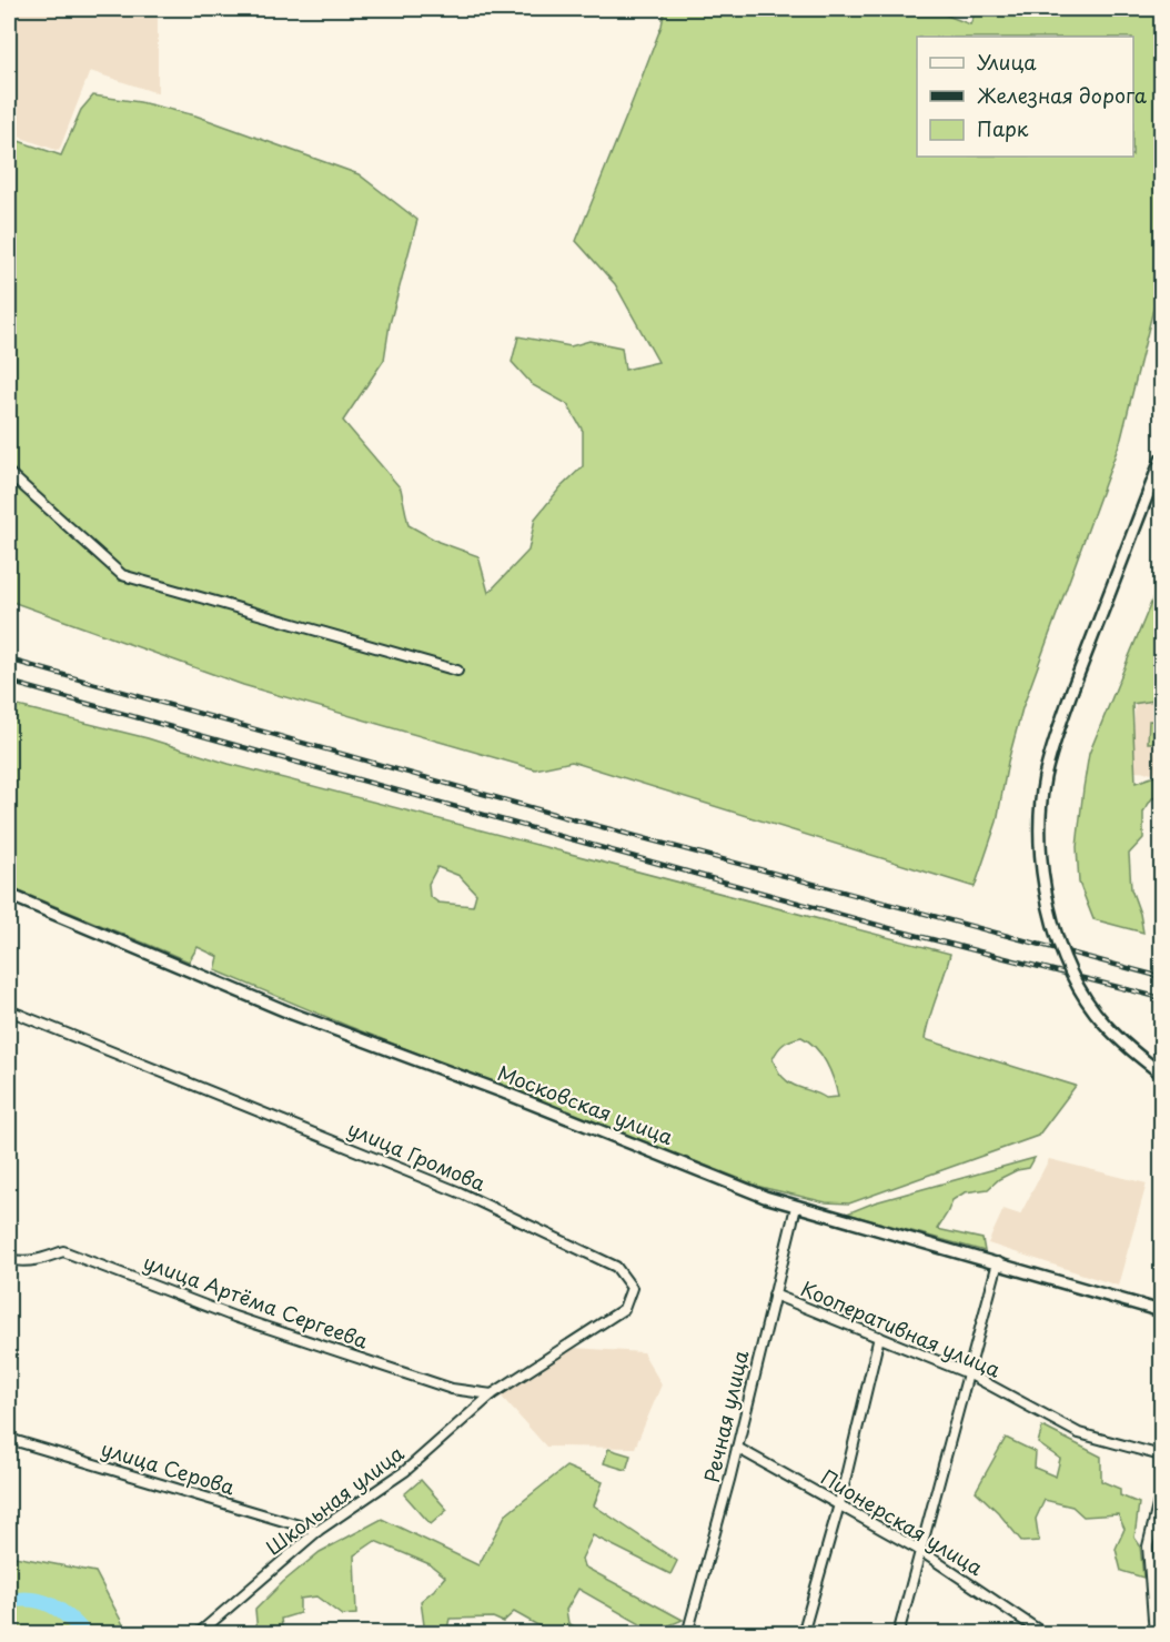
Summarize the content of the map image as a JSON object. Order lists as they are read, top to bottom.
{
  "streets": {
    "street": [
      "Московская улица",
      "улица Громова",
      "улица Артёма Сергеева",
      "Кооперативная улица",
      "Речная улица",
      "улица Серова",
      "Школьная улица",
      "Пионерская улица"
    ]
  },
  "crossings": [
    ["Московская улица", "Речная улица"],
    ["улица Громова", "улица Артёма Сергеева"],
    ["улица Громова", "Школьная улица"],
    ["улица Артёма Сергеева", "Школьная улица"],
    ["Кооперативная улица", "Речная улица"],
    ["Речная улица", "Пионерская улица"],
    ["улица Серова", "Школьная улица"]
  ],
  "legend": ["Улица", "Железная дорога", "Парк"]
}
